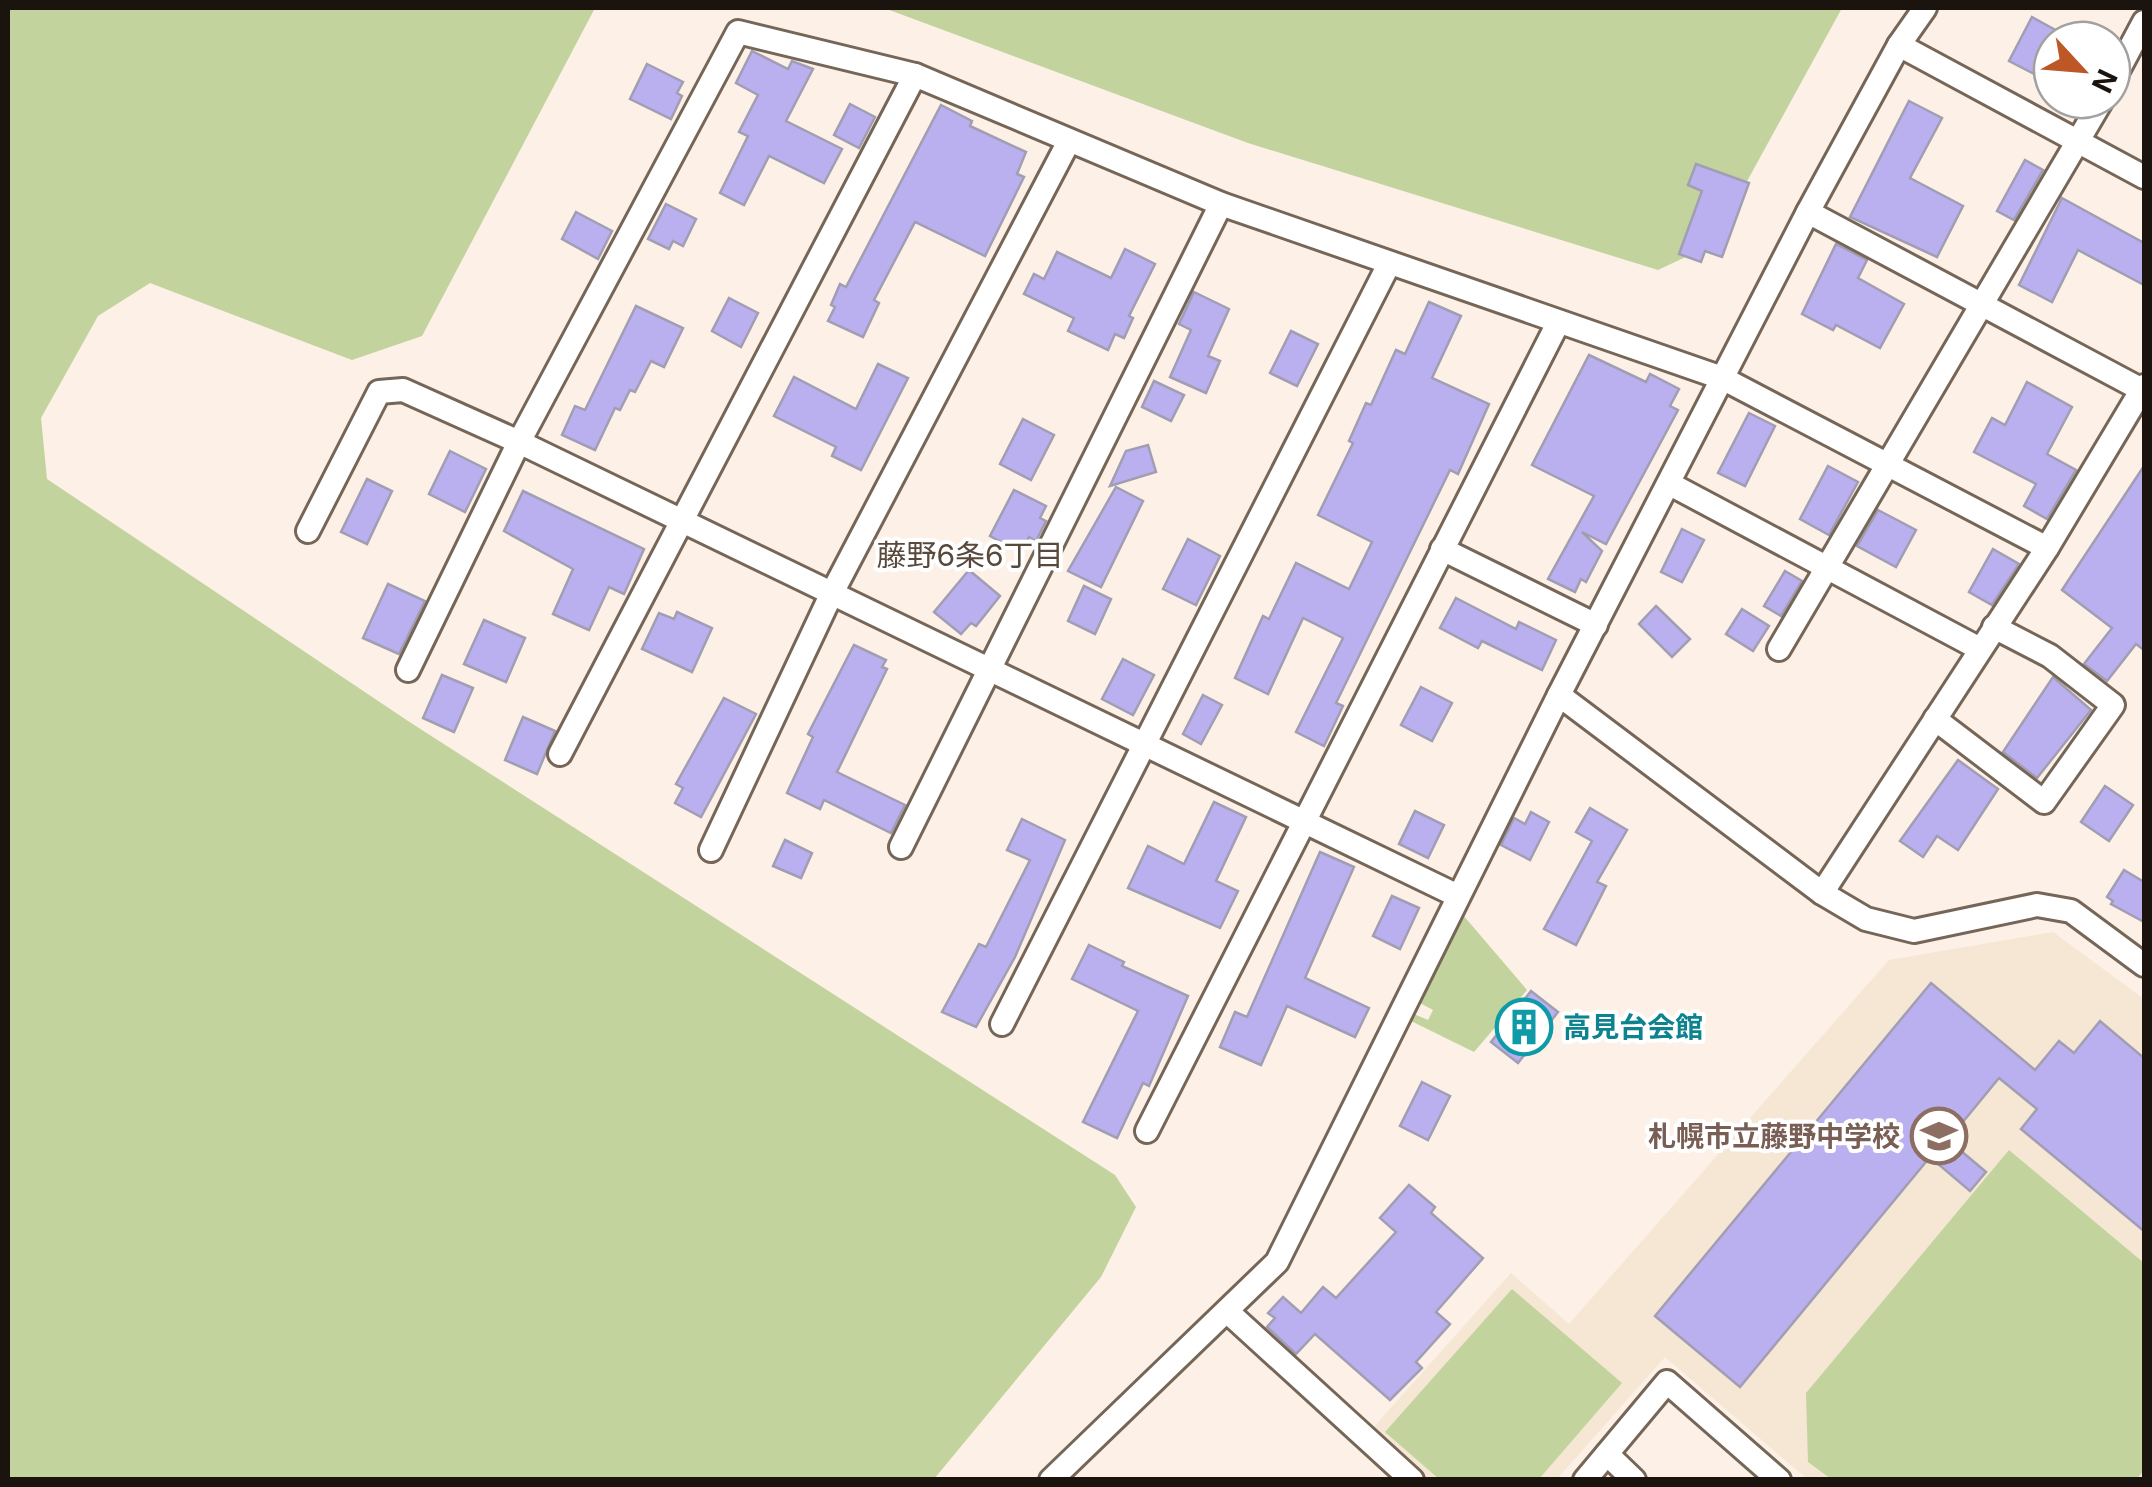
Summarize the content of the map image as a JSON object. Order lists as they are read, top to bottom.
{
  "districts": ["藤野6条6丁目"],
  "places": {
    "building": ["高見台会館"],
    "school or university": ["札幌市立藤野中学校"]
  },
  "north": "bottom right"
}
